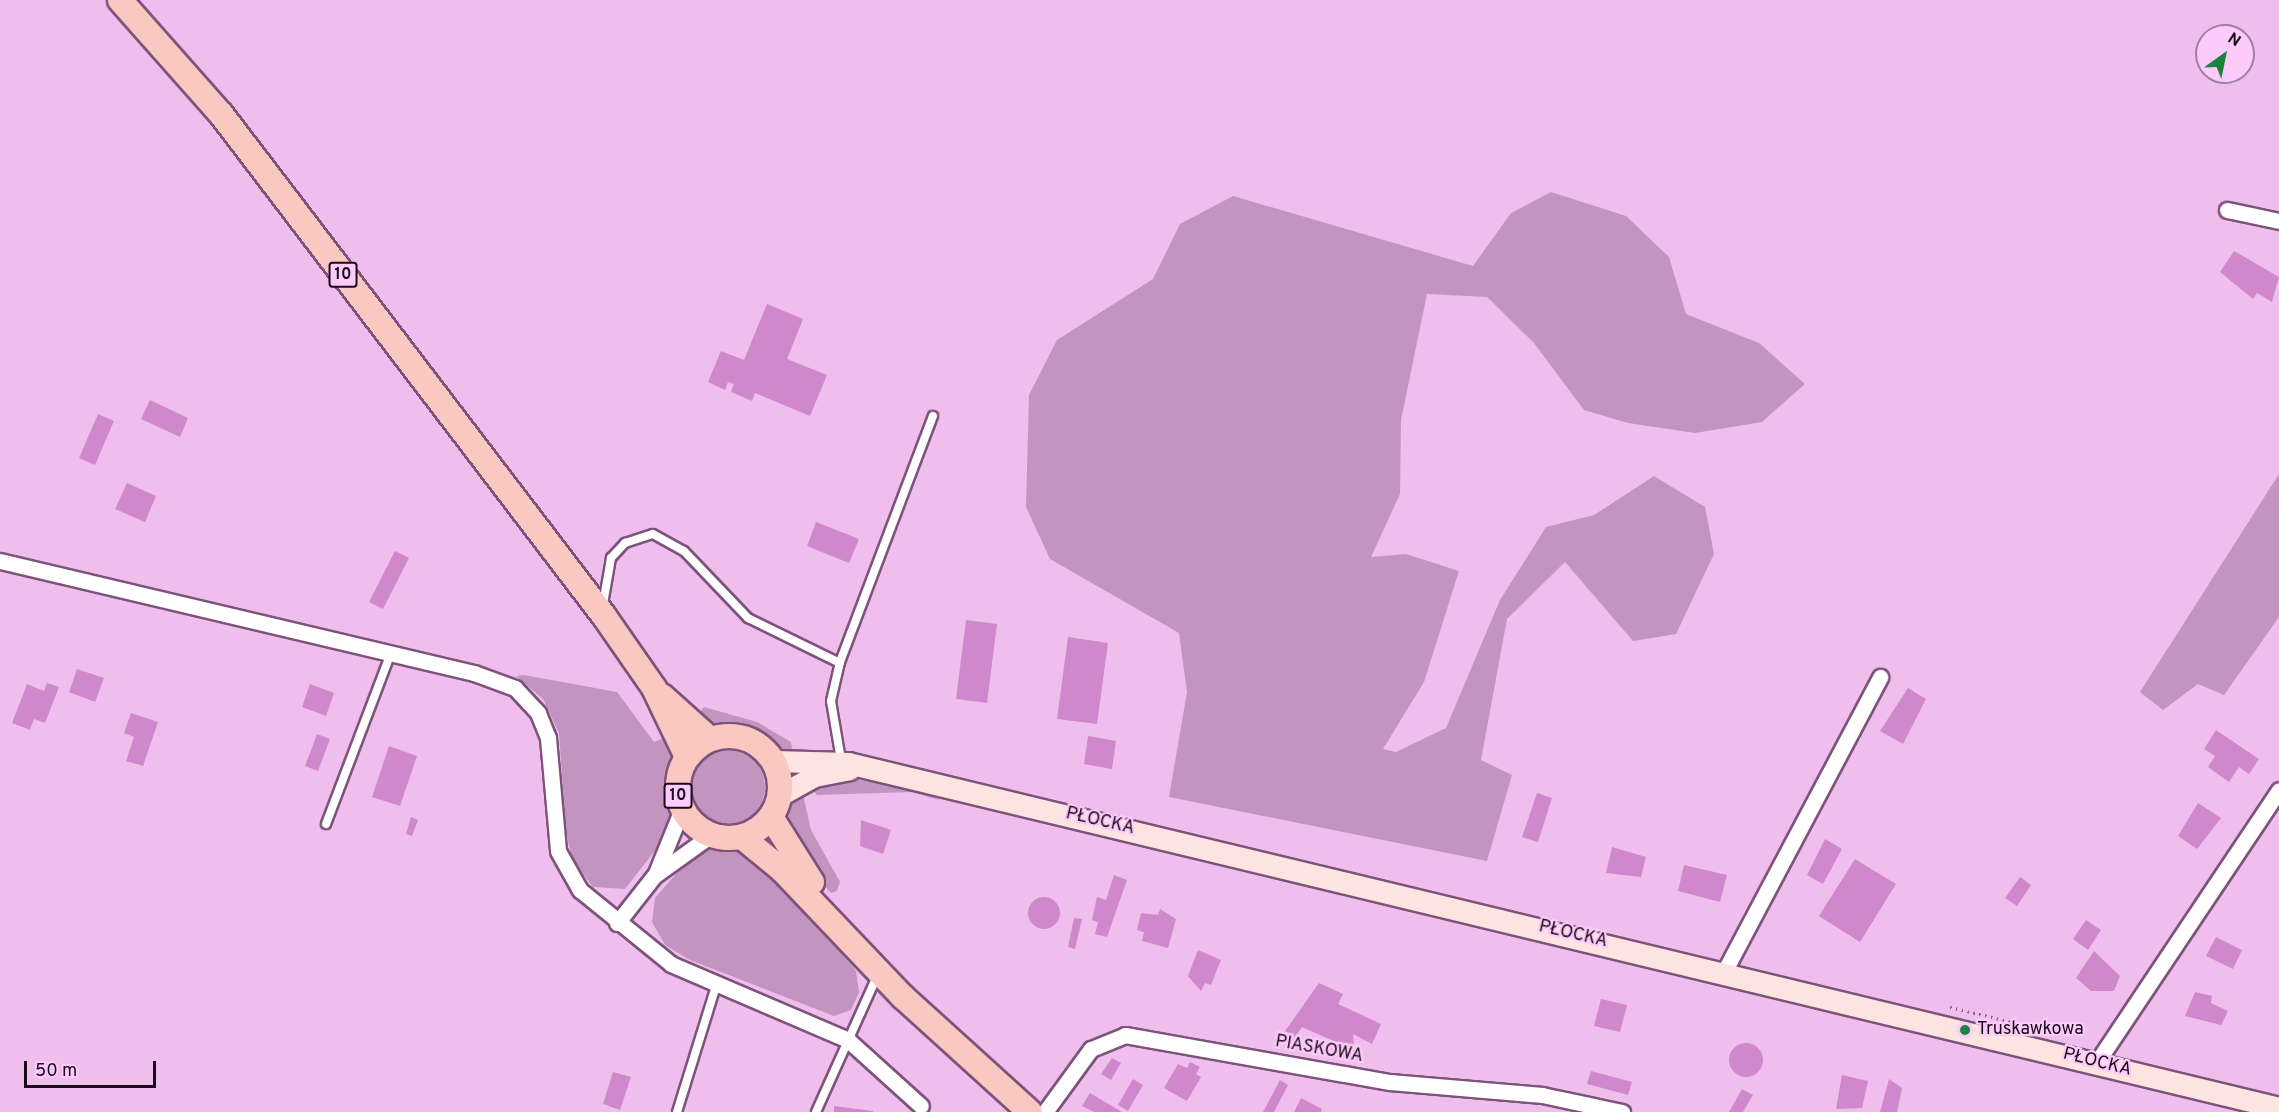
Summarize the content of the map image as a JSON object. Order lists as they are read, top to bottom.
{
  "streets": {
    "main road": ["10"],
    "street": ["PŁOCKA", "PIASKOWA"]
  },
  "crossings": [
    ["10", "PŁOCKA"]
  ],
  "places": ["Truskawkowa"],
  "scale_bar": "50 m",
  "north": "top right"
}
